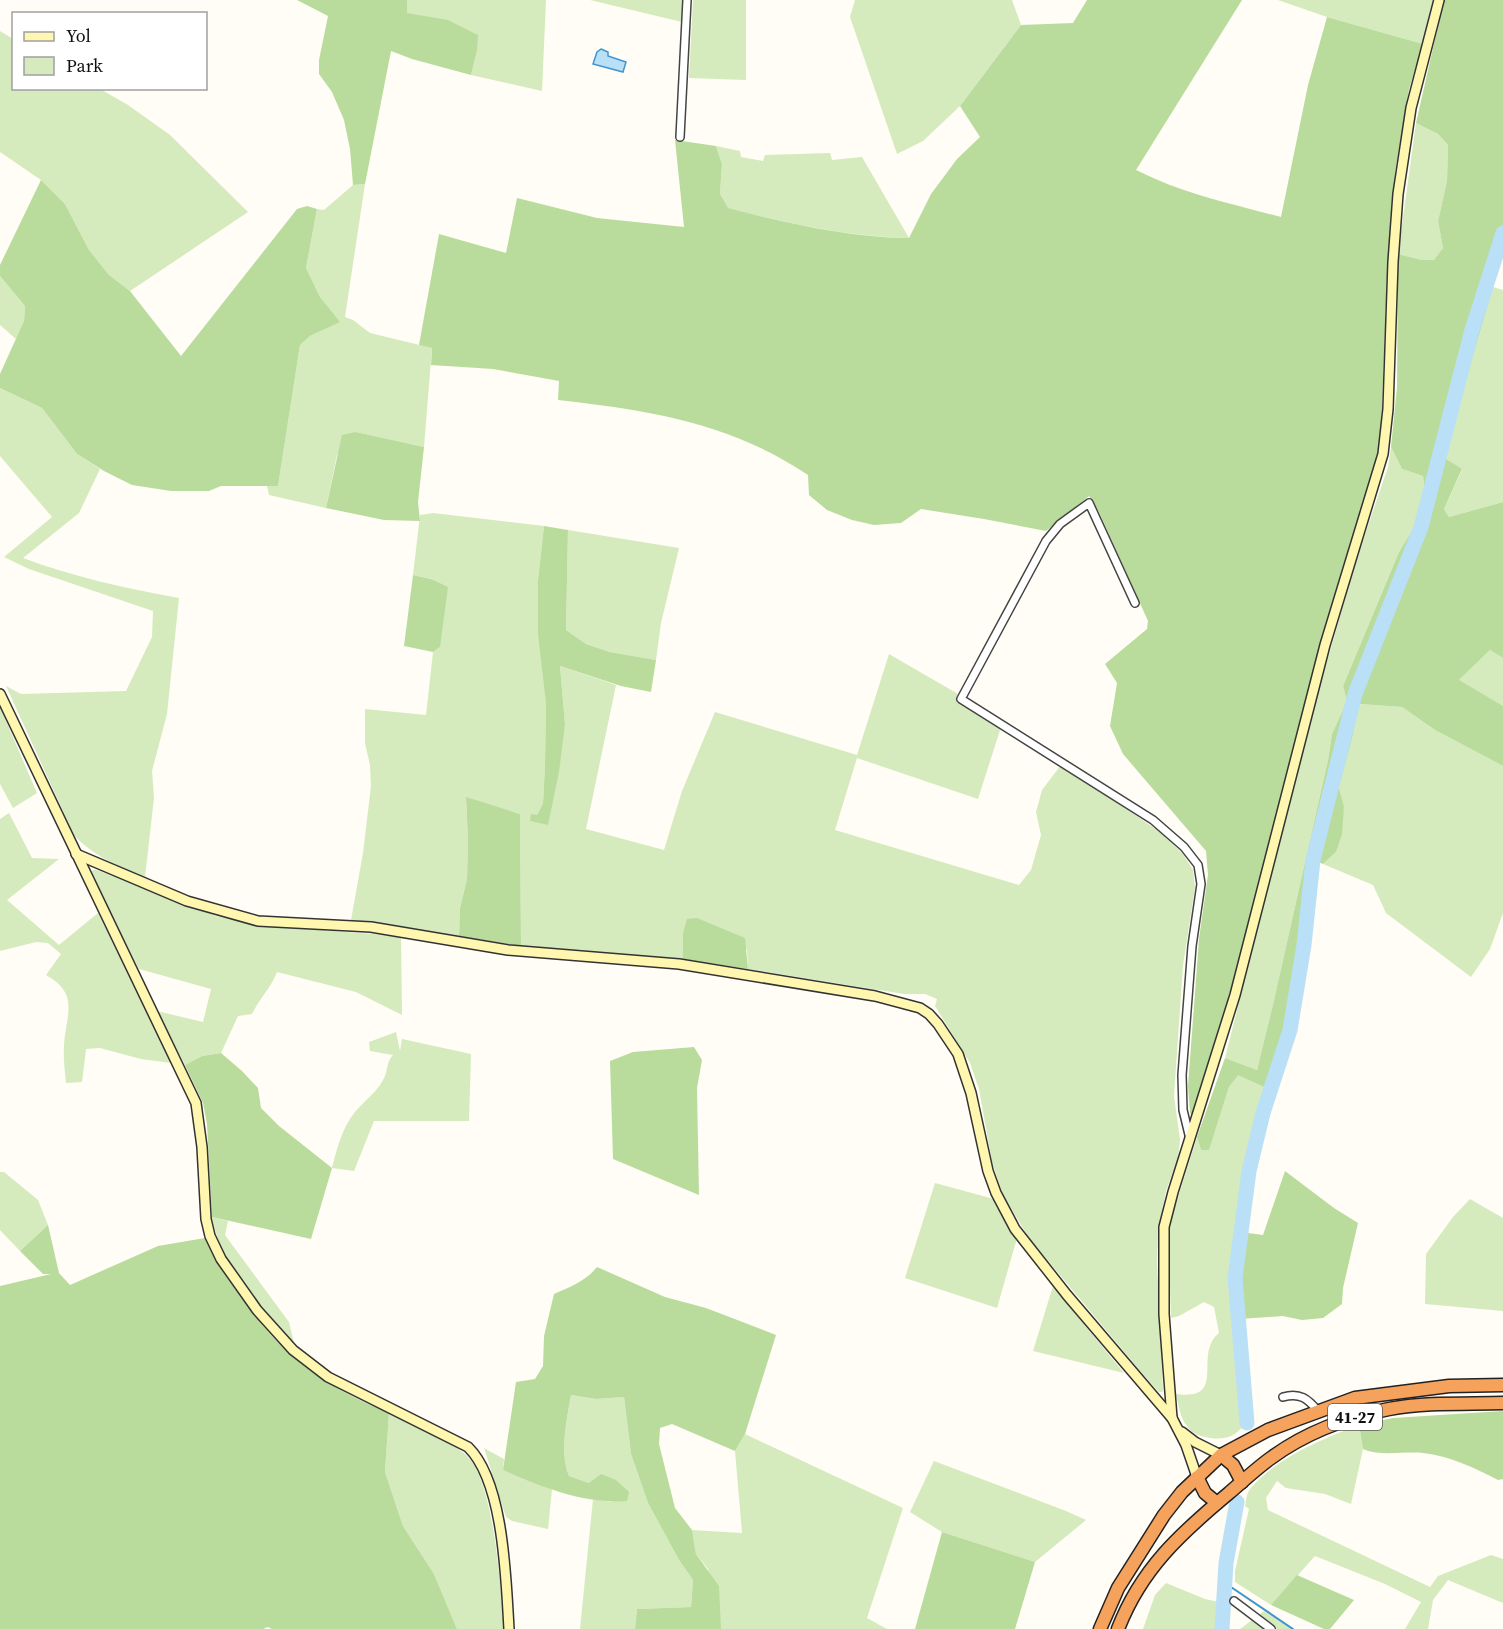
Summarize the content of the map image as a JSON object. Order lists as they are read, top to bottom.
{
  "streets": {
    "highway": ["41-27"]
  },
  "legend": ["Yol", "Park"]
}
